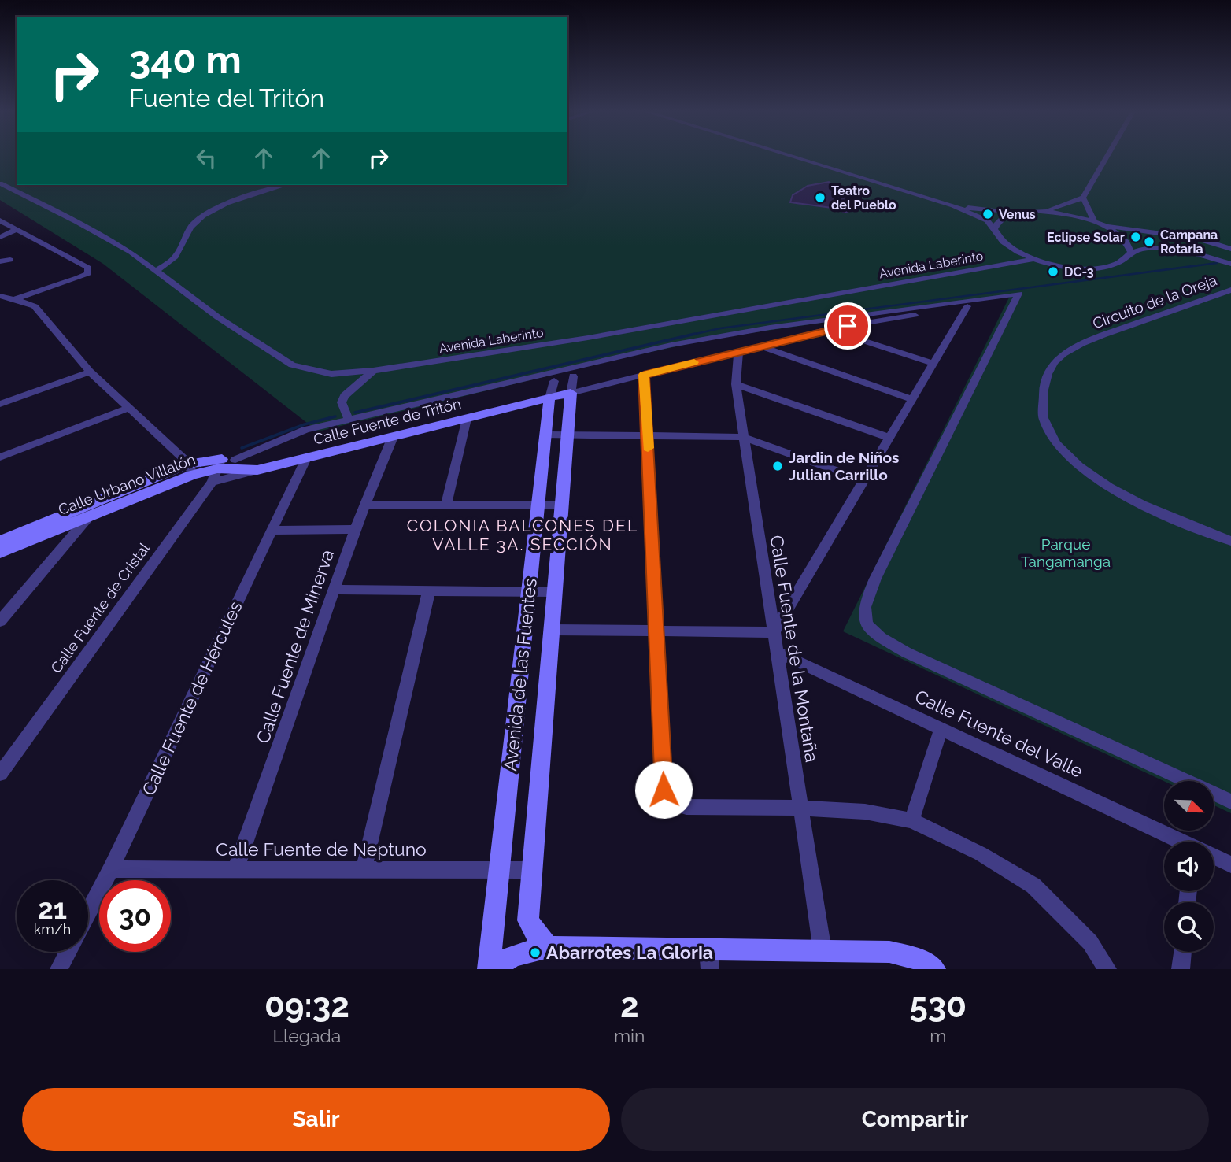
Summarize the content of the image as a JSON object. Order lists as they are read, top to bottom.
{
  "streets": {
    "street": [
      "Avenida Laberinto",
      "Circuito de la Oreja",
      "Calle Fuente de Tritón",
      "Calle Urbano Villalón",
      "Calle Fuente de Cristal",
      "Calle Fuente de Minerva",
      "Calle Fuente de la Montaña",
      "Avenida de las Fuentes",
      "Calle Fuente de Hércules",
      "Calle Fuente del Valle",
      "Calle Fuente de Neptuno"
    ]
  },
  "crossings": [
    ["Calle Fuente de Tritón", "Calle Urbano Villalón"],
    ["Calle Fuente de Tritón", "Calle Fuente de Minerva"],
    ["Calle Fuente de Tritón", "Avenida de las Fuentes"],
    ["Calle Fuente de Tritón", "Calle Fuente de Hércules"],
    ["Calle Urbano Villalón", "Calle Fuente de Cristal"],
    ["Calle Fuente de Minerva", "Calle Fuente de Neptuno"],
    ["Calle Fuente de la Montaña", "Calle Fuente del Valle"],
    ["Avenida de las Fuentes", "Calle Fuente de Neptuno"],
    ["Calle Fuente de Hércules", "Calle Fuente de Neptuno"]
  ],
  "districts": ["COLONIA BALCONES DEL VALLE 3A. SECCIÓN"],
  "parks": ["Parque Tangamanga"],
  "places": [
    "Teatro del Pueblo",
    "Venus",
    "Eclipse Solar",
    "Campana Rotaria",
    "DC-3",
    "Jardin de Niños Julian Carrillo",
    "Abarrotes La Gloria"
  ],
  "north": "bottom right",
  "page": {
    "turn": ["340 m", "Fuente del Tritón"],
    "speed": "21 km/h",
    "limit": "30",
    "eta": [
      "09:32",
      "Llegada",
      "2",
      "min",
      "530",
      "m"
    ],
    "buttons": ["Salir", "Compartir"]
  }
}
